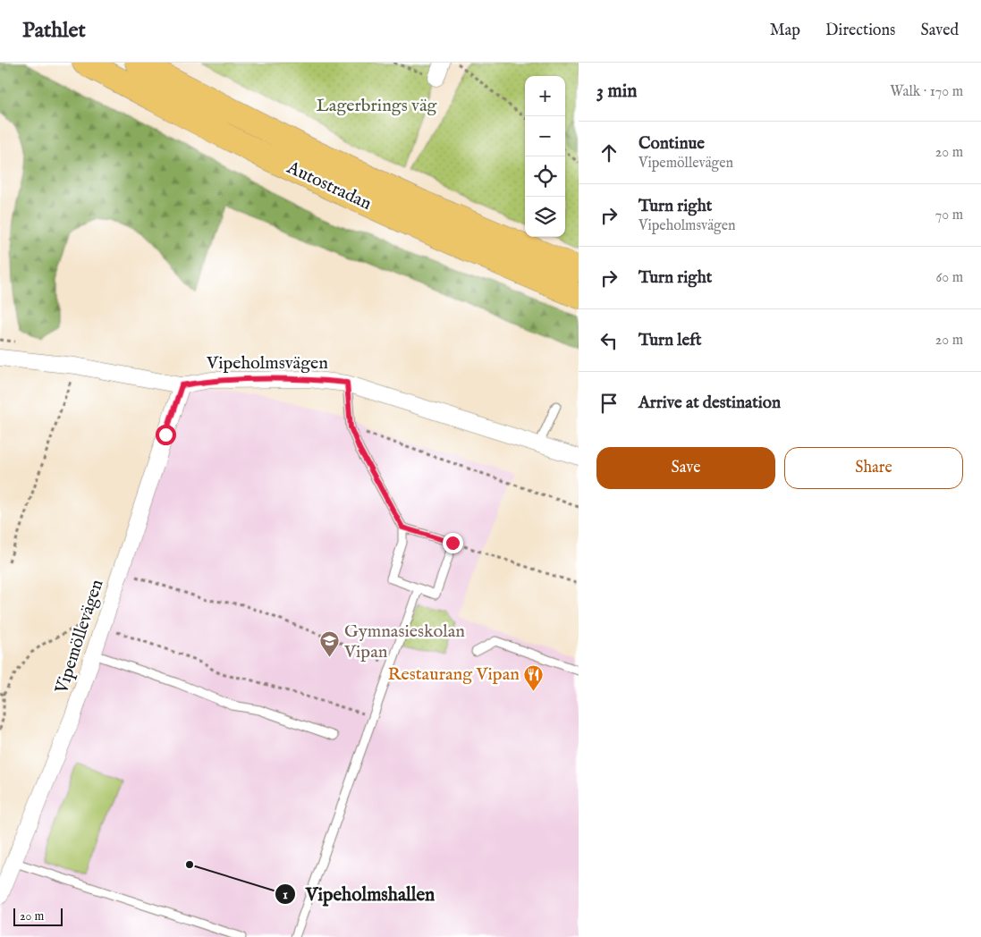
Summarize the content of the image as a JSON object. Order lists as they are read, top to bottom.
{
  "streets": {
    "highway": ["Autostradan"],
    "street": ["Vipeholmsvägen", "Vipemöllevägen"]
  },
  "crossings": [
    ["Vipeholmsvägen", "Vipemöllevägen"]
  ],
  "parks": ["Lagerbrings väg"],
  "places": {
    "school or university": ["Gymnasieskolan Vipan"],
    "restaurant": ["Restaurang Vipan"],
    "other": ["Vipeholmshallen"]
  },
  "scale_bar": "20 m",
  "page": {
    "header": "Pathlet",
    "nav": ["Map", "Directions", "Saved"],
    "heading": ["3 min", "Walk · 170 m"],
    "map_buttons": ["+", "−"],
    "list": [
      ["Continue", "Vipemöllevägen", "20 m"],
      ["Turn right", "Vipeholmsvägen", "70 m"],
      ["Turn right", "60 m"],
      ["Turn left", "20 m"],
      "Arrive at destination"
    ],
    "buttons": ["Save", "Share"],
    "scale": "20 m"
  }
}
